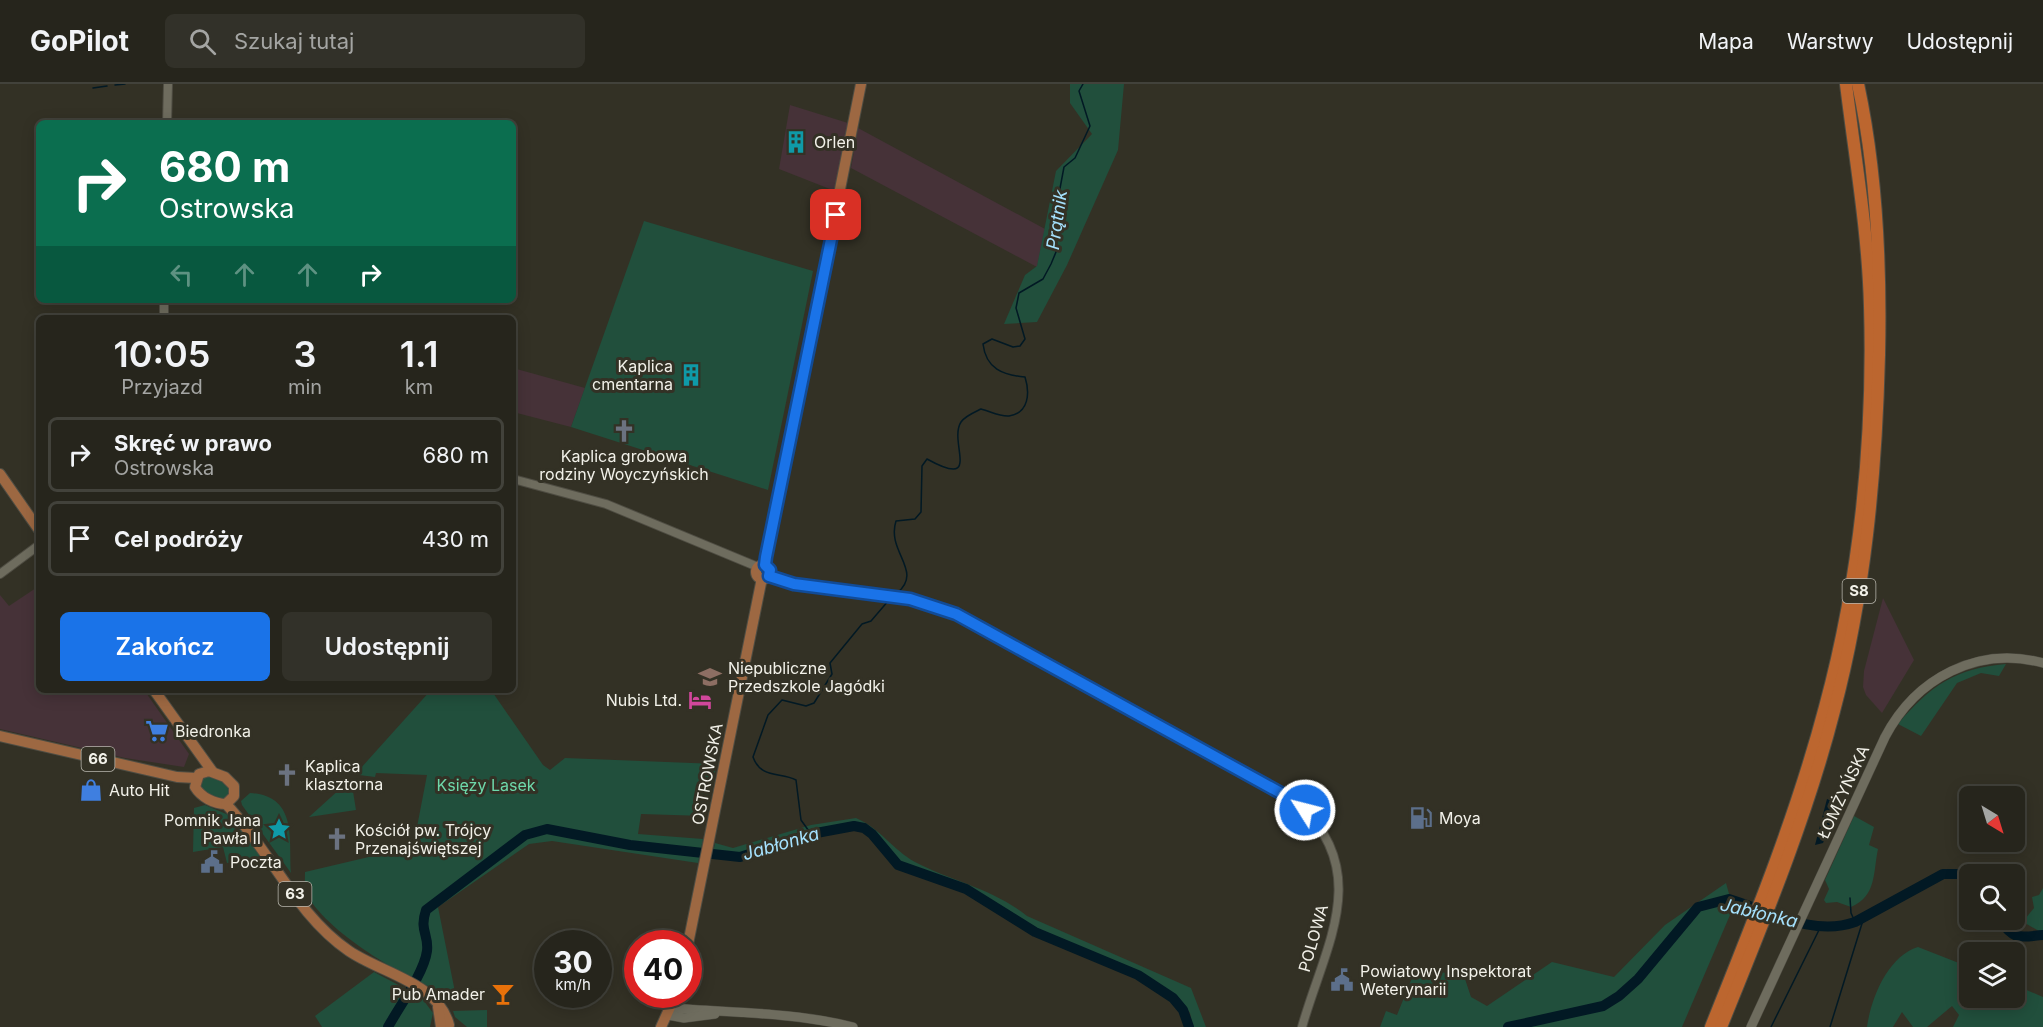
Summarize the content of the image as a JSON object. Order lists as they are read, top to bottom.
{
  "streets": {
    "highway": ["S8"],
    "main road": [
      "66",
      "OSTROWSKA",
      "ŁOMŻYŃSKA",
      "63"
    ],
    "street": ["POLOWA"]
  },
  "crossings": [
    ["66", "63"],
    ["OSTROWSKA", "POLOWA"]
  ],
  "water": ["Prątnik", "Jabłonka"],
  "parks": ["Księży Lasek"],
  "places": {
    "building": ["Orlen", "Kaplica cmentarna"],
    "church": ["Kaplica grobowa rodziny Woyczyńskich", "Kaplica klasztorna", "Kościół pw. Trójcy Przenajświętszej"],
    "school or university": ["Niepubliczne Przedszkole Jagódki"],
    "hotel": ["Nubis Ltd."],
    "supermarket": ["Biedronka"],
    "shop": ["Auto Hit"],
    "fuel station": ["Moya"],
    "place": ["Pomnik Jana Pawła II"],
    "public building": ["Poczta", "Powiatowy Inspektorat Weterynarii"],
    "bar": ["Pub Amader"]
  },
  "north": "bottom right",
  "page": {
    "header": "GoPilot",
    "search": "Szukaj tutaj",
    "nav": ["Mapa", "Warstwy", "Udostępnij"],
    "turn": ["680 m", "Ostrowska"],
    "eta": [
      "10:05",
      "Przyjazd",
      "3",
      "min",
      "1.1",
      "km"
    ],
    "list": [
      {
        "name": "Skręć w prawo",
        "note": "Ostrowska",
        "value": "680 m"
      },
      {
        "name": "Cel podróży",
        "value": "430 m"
      }
    ],
    "buttons": ["Zakończ", "Udostępnij"],
    "speed": "30 km/h",
    "limit": "40"
  }
}
